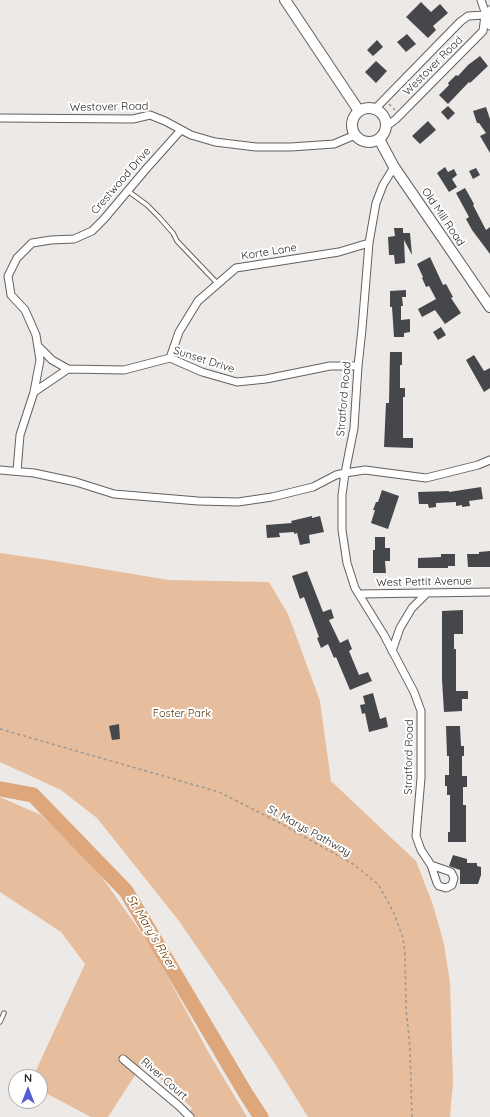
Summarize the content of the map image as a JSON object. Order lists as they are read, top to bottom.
{
  "streets": {
    "main road": ["Old Mill Road"],
    "street": [
      "Westover Road",
      "Crestwood Drive",
      "Korte Lane",
      "Sunset Drive",
      "Stratford Road",
      "West Pettit Avenue",
      "River Court"
    ],
    "path": ["St. Marys Pathway"]
  },
  "crossings": [
    ["Westover Road", "Crestwood Drive"],
    ["Westover Road", "Old Mill Road"],
    ["Crestwood Drive", "Sunset Drive"],
    ["Old Mill Road", "Stratford Road"],
    ["Korte Lane", "Sunset Drive"],
    ["Korte Lane", "Stratford Road"],
    ["Sunset Drive", "Stratford Road"],
    ["Stratford Road", "West Pettit Avenue"]
  ],
  "water": ["St. Mary's River"],
  "parks": ["Foster Park"],
  "north": "top"
}
